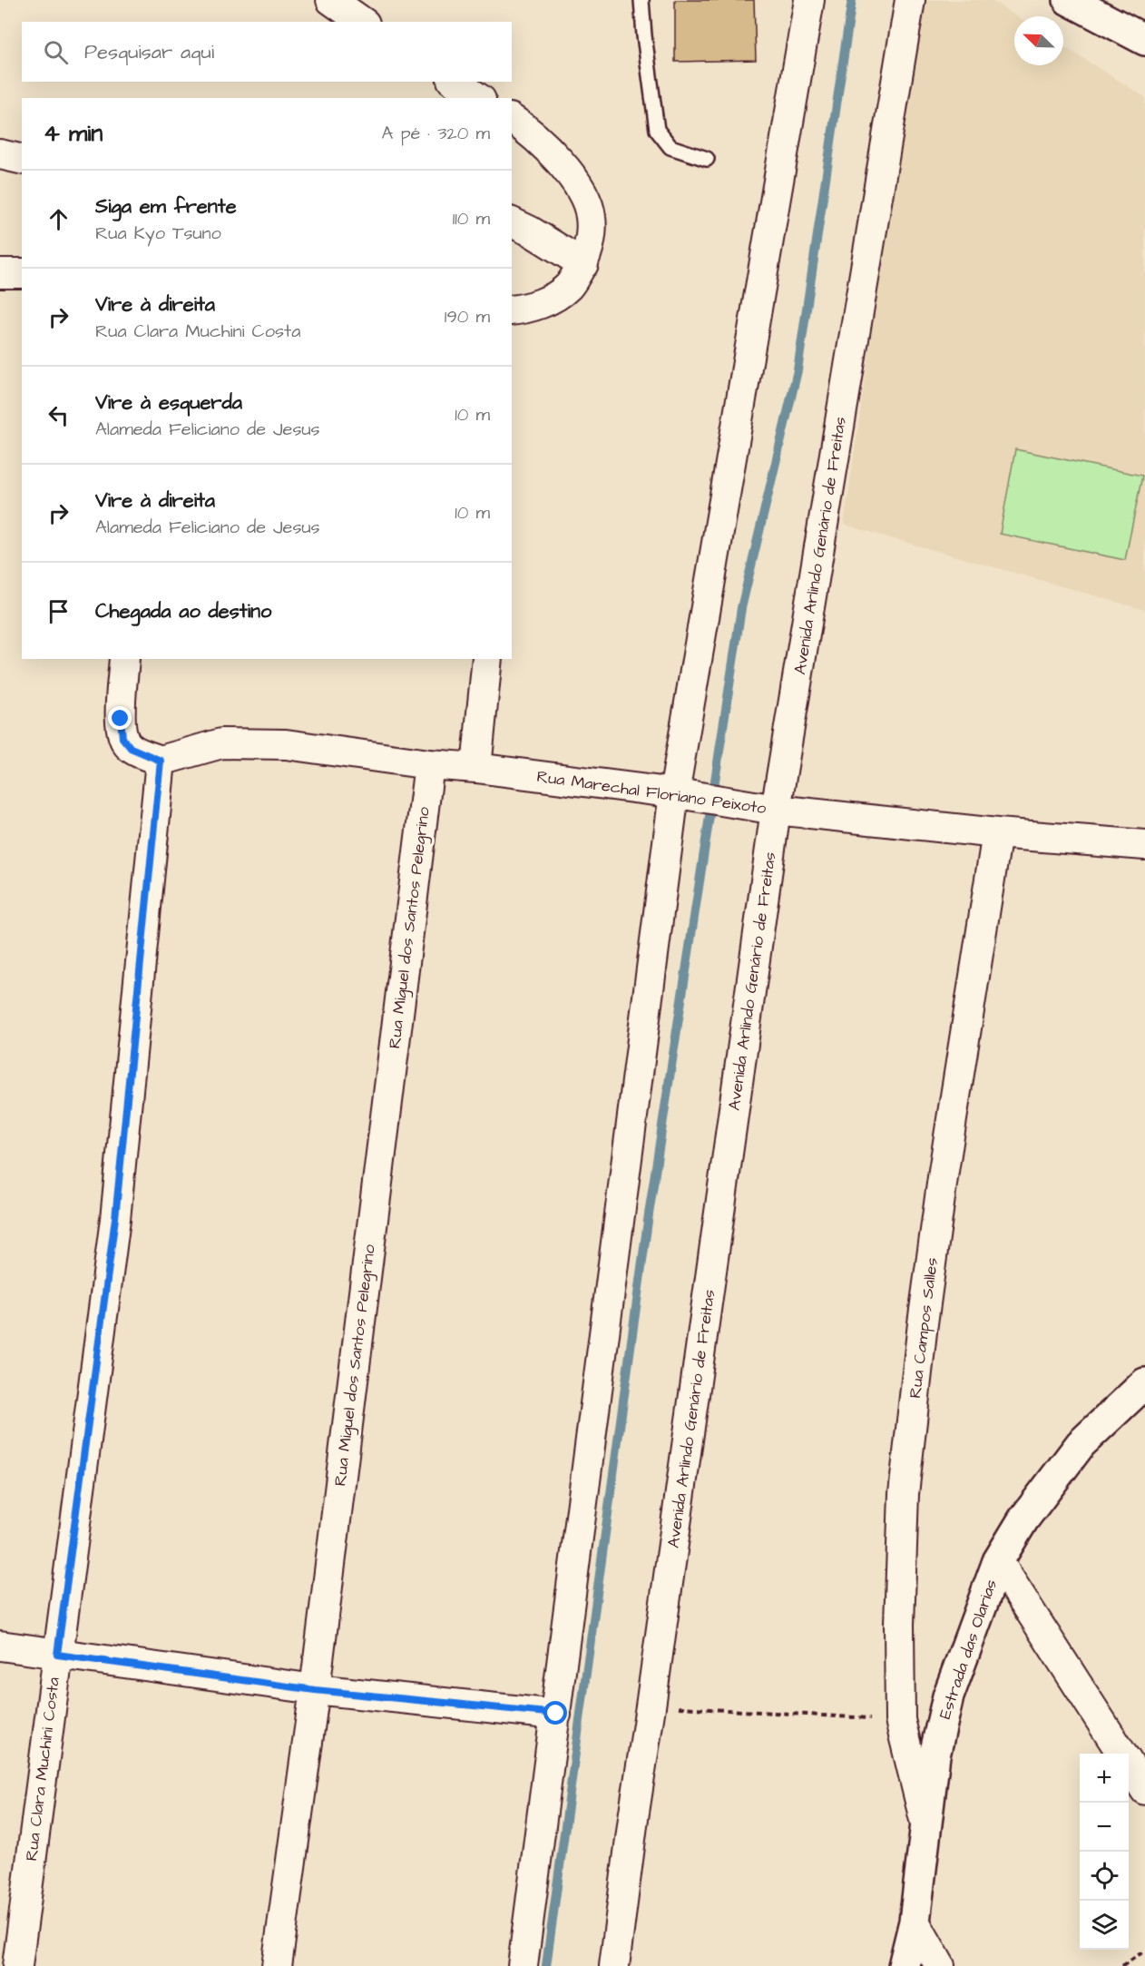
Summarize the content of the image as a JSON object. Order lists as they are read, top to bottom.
{
  "streets": {
    "main road": ["Estrada das Olarias"],
    "street": [
      "Avenida Arlindo Genário de Freitas",
      "Rua Marechal Floriano Peixoto",
      "Rua Miguel dos Santos Pelegrino",
      "Rua Campos Salles",
      "Rua Clara Muchini Costa"
    ]
  },
  "crossings": [
    ["Avenida Arlindo Genário de Freitas", "Rua Marechal Floriano Peixoto"],
    ["Rua Marechal Floriano Peixoto", "Rua Miguel dos Santos Pelegrino"],
    ["Rua Marechal Floriano Peixoto", "Rua Campos Salles"],
    ["Rua Marechal Floriano Peixoto", "Rua Clara Muchini Costa"],
    ["Rua Campos Salles", "Estrada das Olarias"]
  ],
  "north": "top left",
  "page": {
    "search": "Pesquisar aqui",
    "heading": ["4 min", "A pé · 320 m"],
    "list": [
      ["Siga em frente", "Rua Kyo Tsuno", "110 m"],
      ["Vire à direita", "Rua Clara Muchini Costa", "190 m"],
      ["Vire à esquerda", "Alameda Feliciano de Jesus", "10 m"],
      ["Vire à direita", "Alameda Feliciano de Jesus", "10 m"],
      "Chegada ao destino"
    ],
    "map_buttons": ["+", "−"]
  }
}
